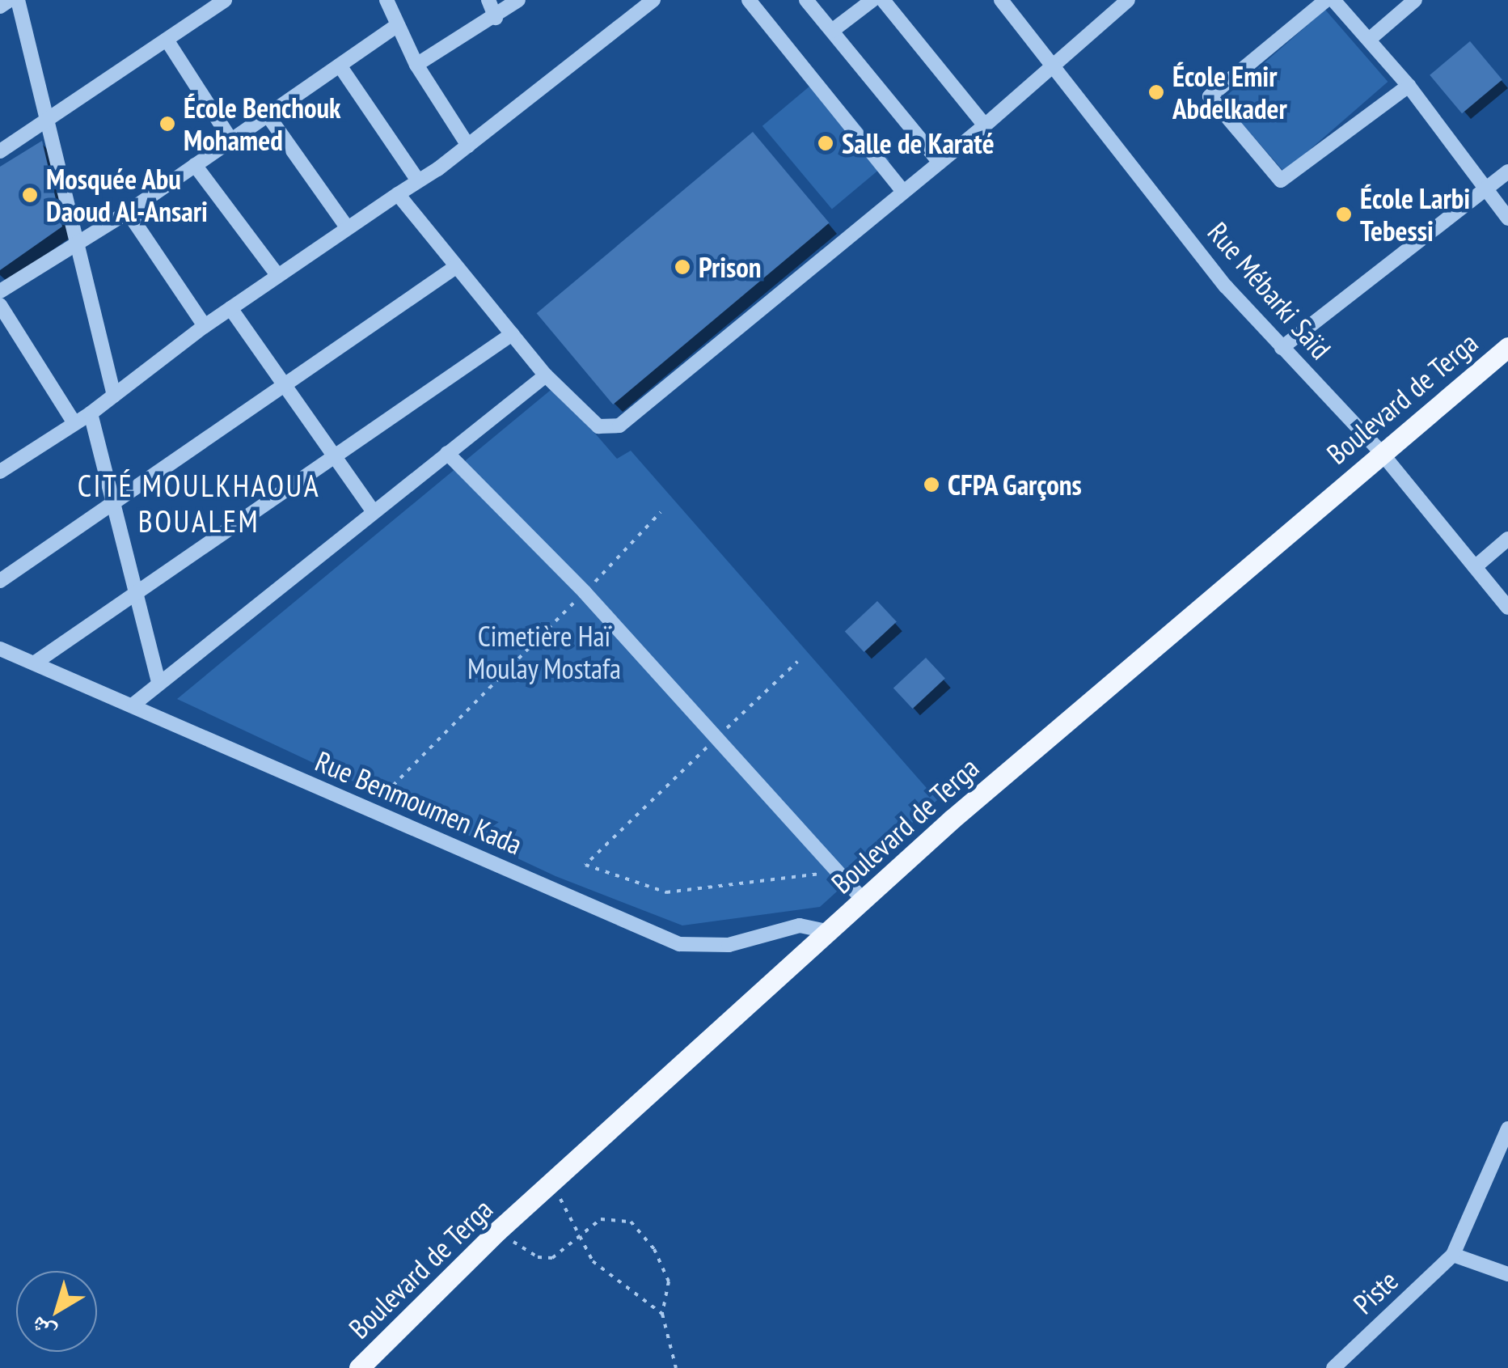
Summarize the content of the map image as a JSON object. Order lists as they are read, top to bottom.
{
  "streets": {
    "main road": ["Boulevard de Terga"],
    "street": ["Rue Mébarki Saïd", "Rue Benmoumen Kada", "Piste"]
  },
  "crossings": [
    ["Rue Mébarki Saïd", "Boulevard de Terga"],
    ["Boulevard de Terga", "Rue Benmoumen Kada"]
  ],
  "districts": ["CITÉ MOULKHAOUA BOUALEM"],
  "parks": ["Cimetière Haï Moulay Mostafa"],
  "places": [
    "École Emir Abdelkader",
    "École Benchouk Mohamed",
    "Salle de Karaté",
    "Mosquée Abu Daoud Al-Ansari",
    "École Larbi Tebessi",
    "Prison",
    "CFPA Garçons"
  ],
  "north": "bottom left"
}
